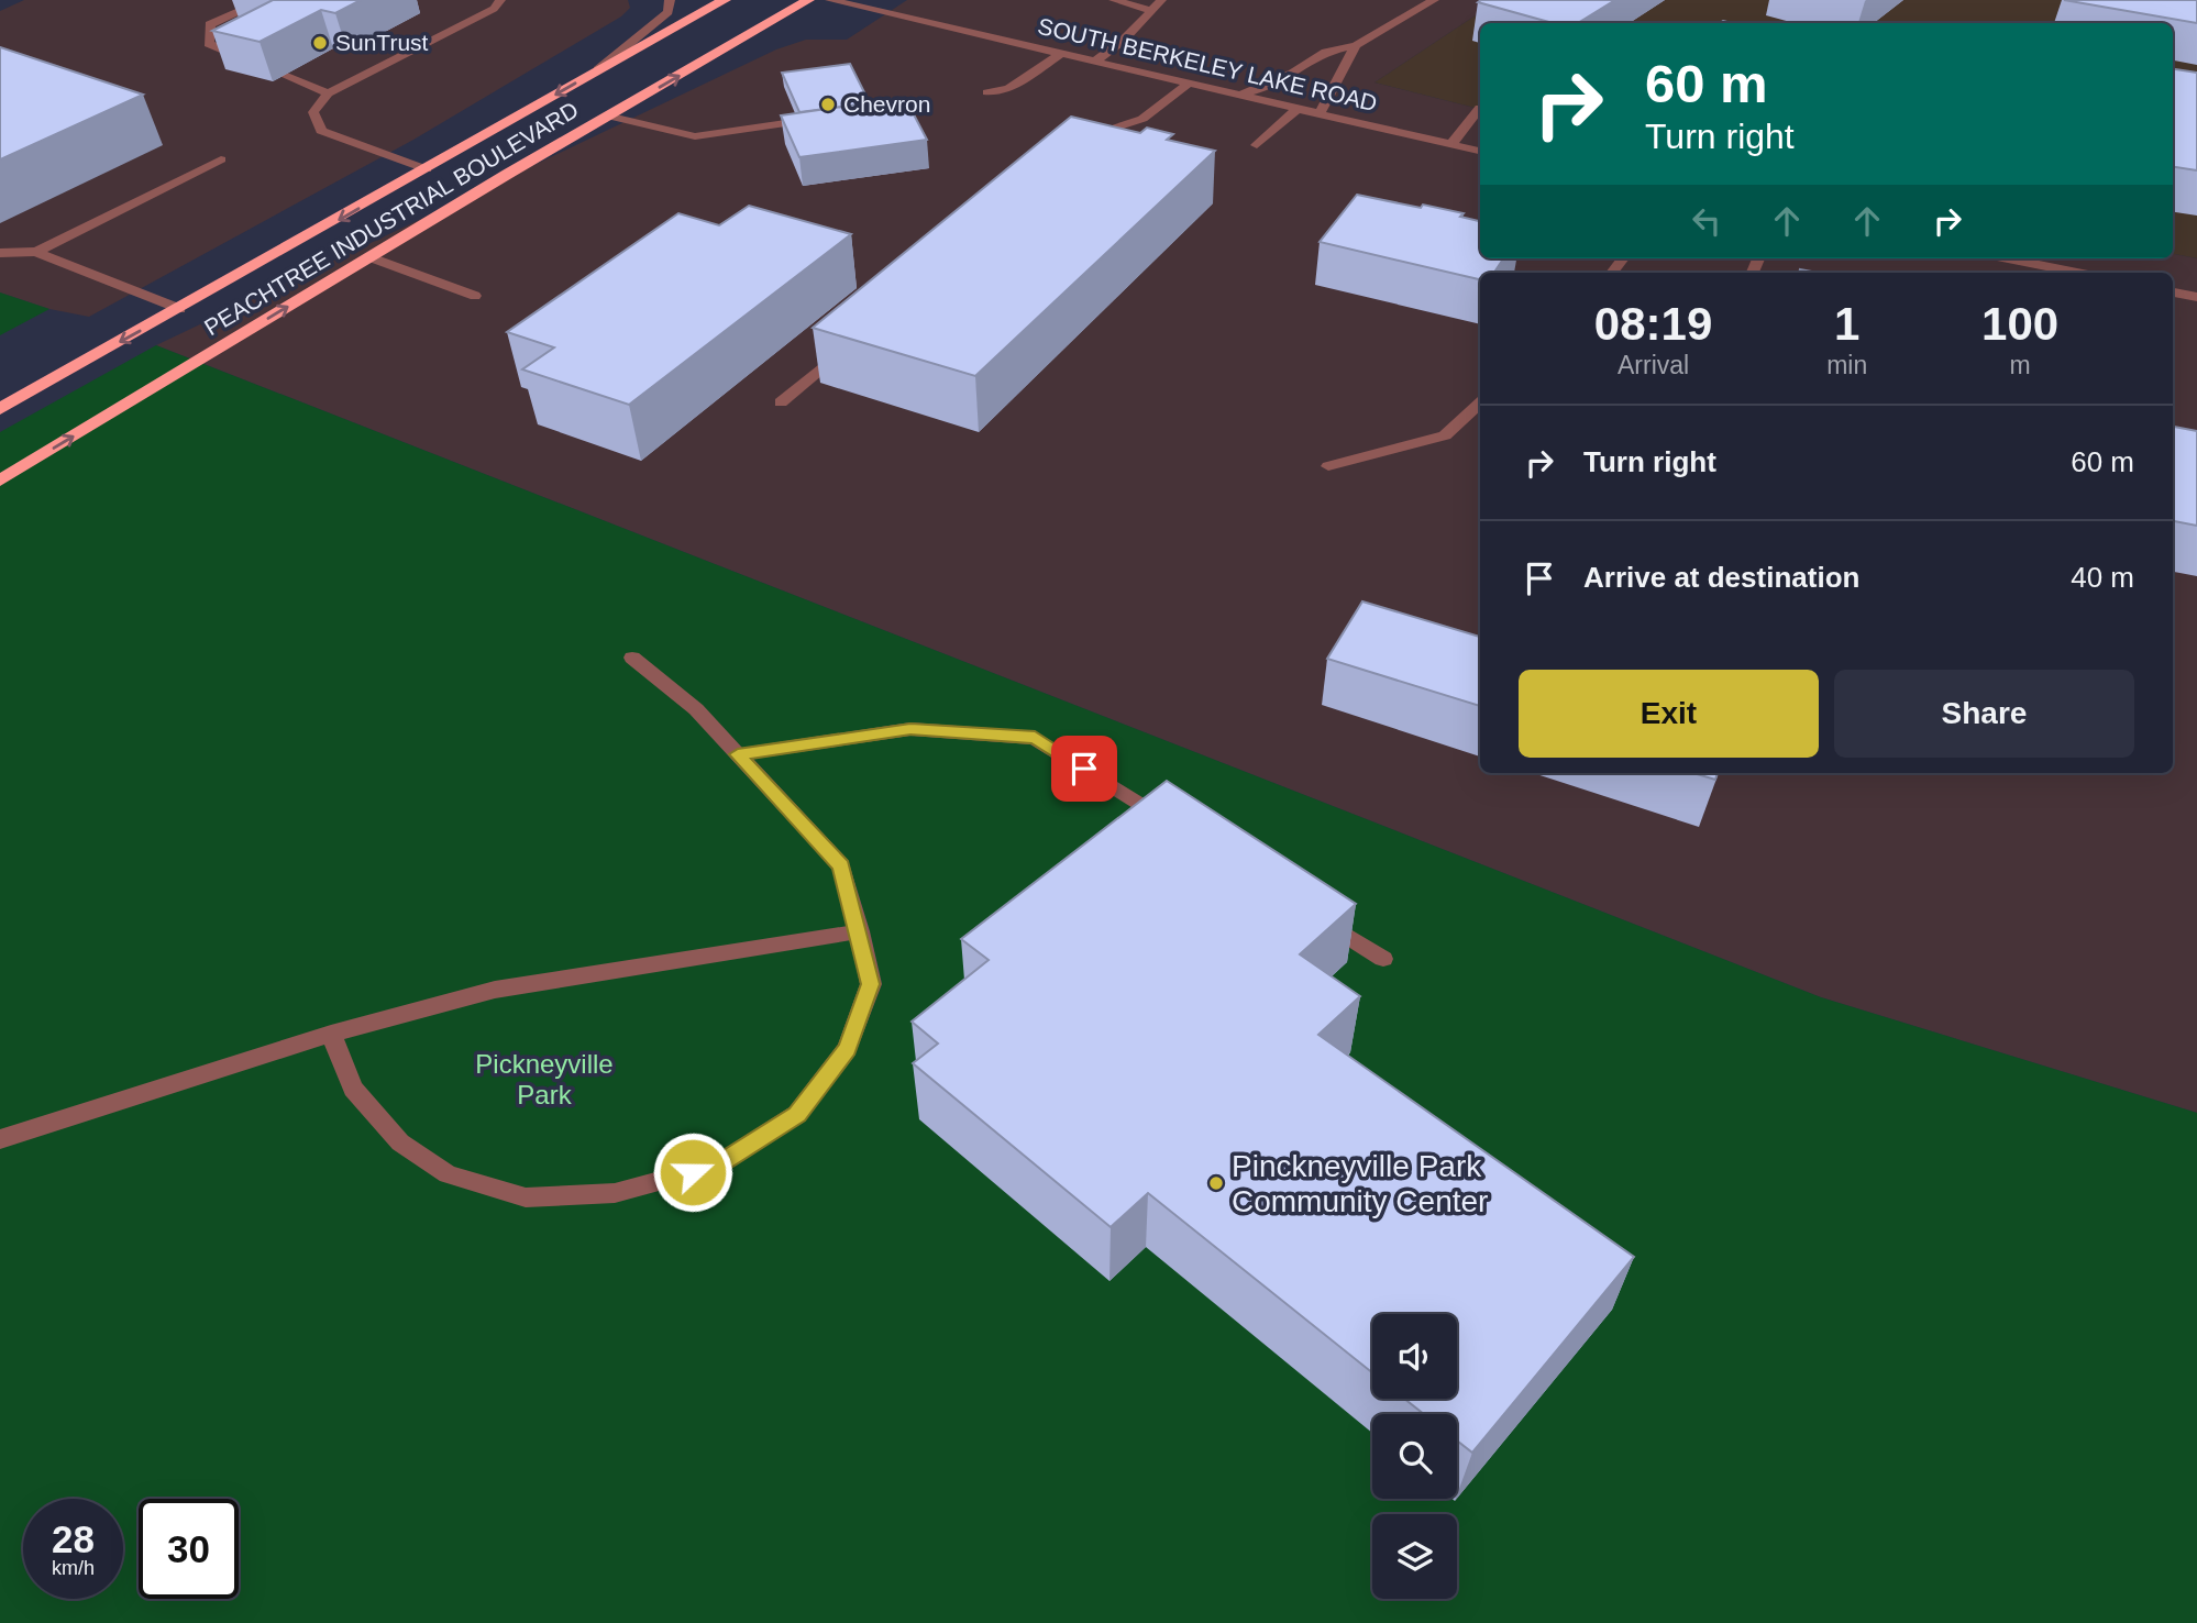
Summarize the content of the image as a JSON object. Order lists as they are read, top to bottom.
{
  "streets": {
    "highway": ["PEACHTREE INDUSTRIAL BOULEVARD"],
    "street": ["SOUTH BERKELEY LAKE ROAD"]
  },
  "parks": ["Pickneyville Park"],
  "places": ["SunTrust", "Chevron", "Pinckneyville Park Community Center"],
  "page": {
    "turn": ["60 m", "Turn right"],
    "eta": [
      "08:19",
      "Arrival",
      "1",
      "min",
      "100",
      "m"
    ],
    "list": [
      {
        "name": "Turn right",
        "value": "60 m"
      },
      {
        "name": "Arrive at destination",
        "value": "40 m"
      }
    ],
    "buttons": ["Exit", "Share"],
    "speed": "28 km/h",
    "limit": "30"
  }
}
